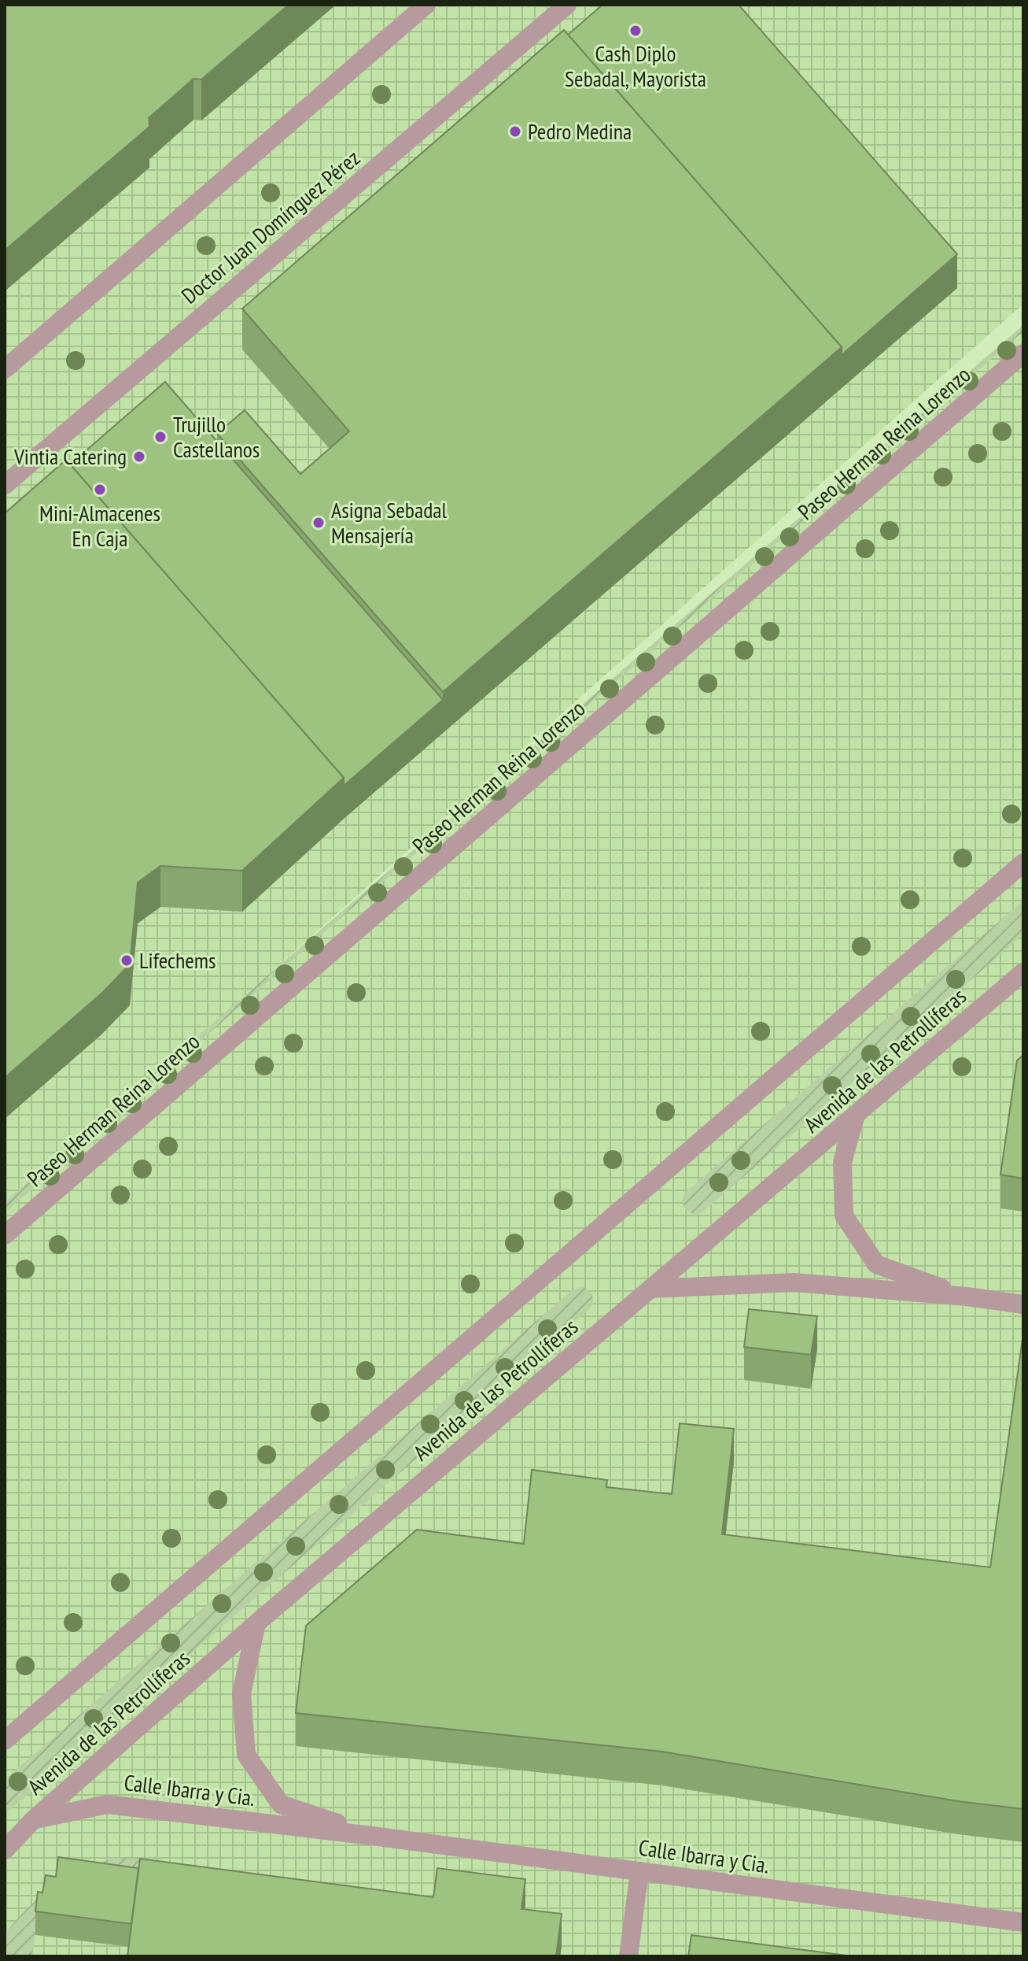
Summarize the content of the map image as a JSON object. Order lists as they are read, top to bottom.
{
  "streets": {
    "street": [
      "Doctor Juan Domínguez Pérez",
      "Paseo Herman Reina Lorenzo",
      "Avenida de las Petrollíferas",
      "Calle Ibarra y Cia."
    ]
  },
  "crossings": [
    ["Avenida de las Petrollíferas", "Calle Ibarra y Cia."]
  ],
  "places": [
    "Cash Diplo Sebadal, Mayorista",
    "Pedro Medina",
    "Trujillo Castellanos",
    "Vintia Catering",
    "Mini-Almacenes En Caja",
    "Asigna Sebadal Mensajería",
    "Lifechems"
  ]
}
